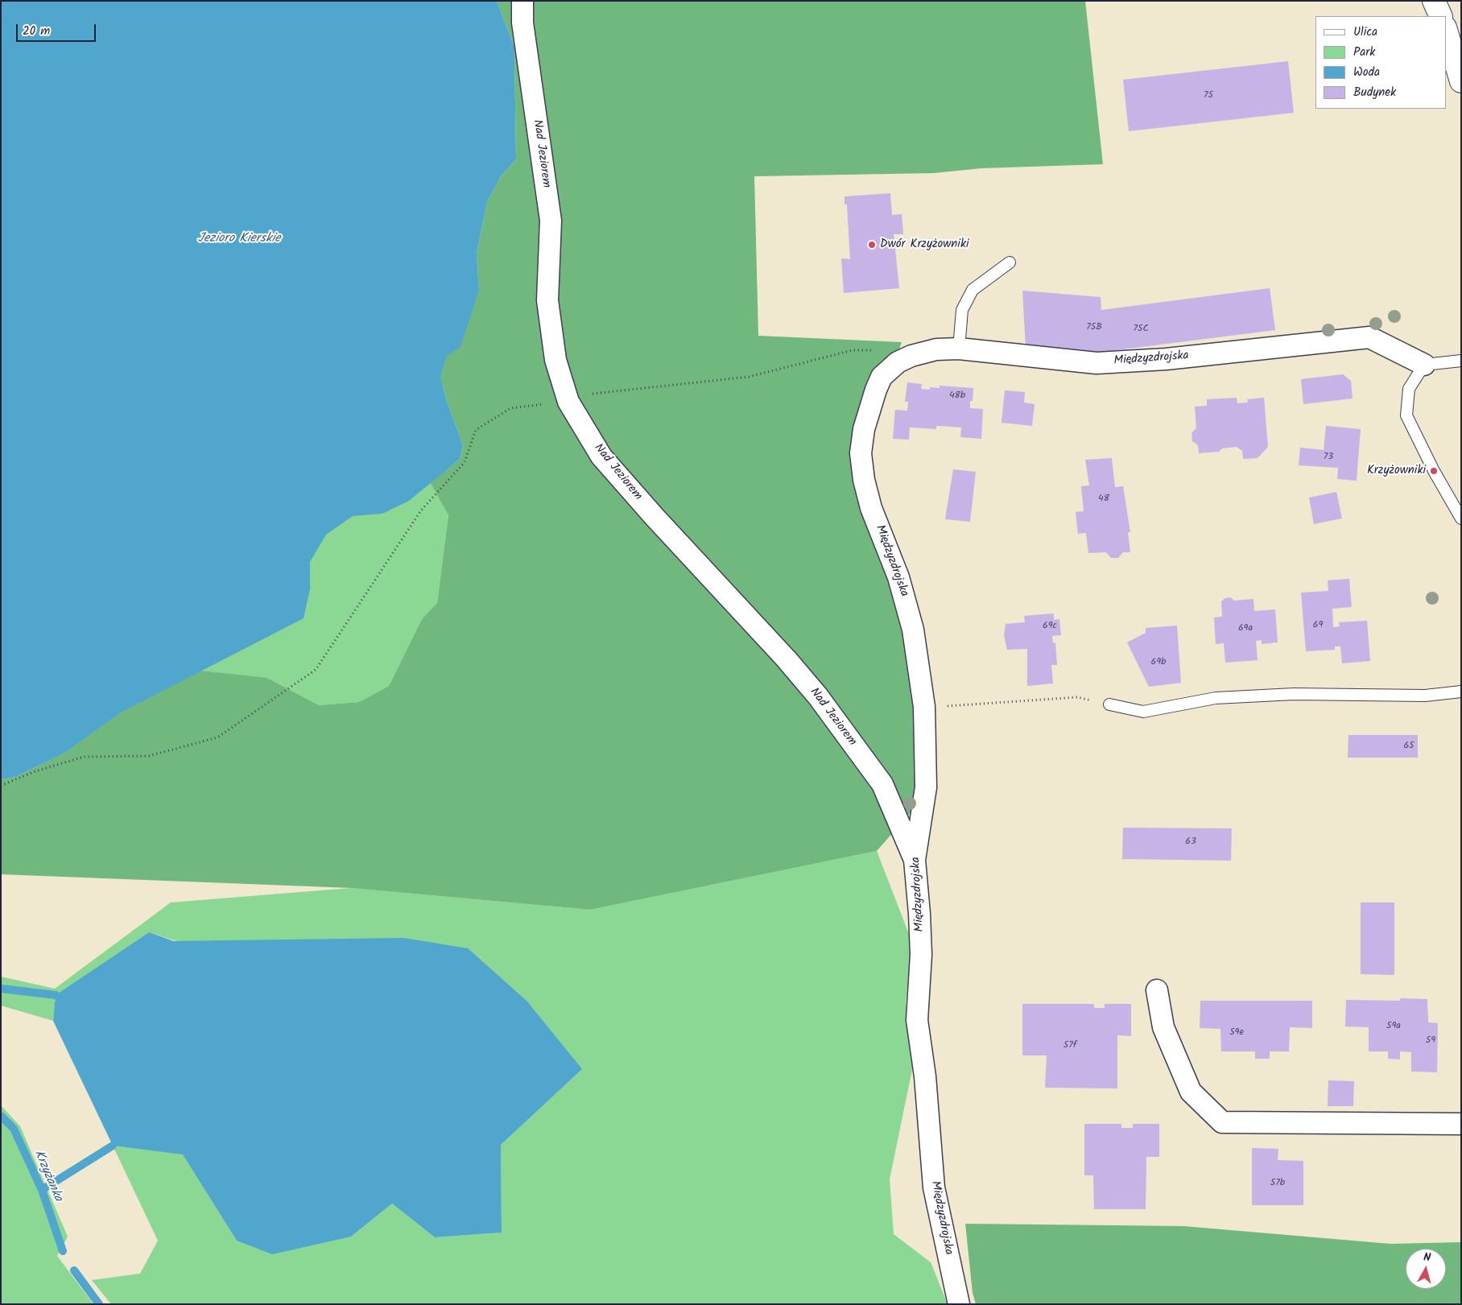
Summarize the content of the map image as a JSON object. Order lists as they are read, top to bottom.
{
  "streets": {
    "street": ["Nad Jeziorem", "Międzyzdrojska"]
  },
  "crossings": [
    ["Nad Jeziorem", "Międzyzdrojska"]
  ],
  "water": ["Jezioro Kierskie", "Krzyżanka"],
  "places": ["Dwór Krzyżowniki", "Krzyżowniki"],
  "house_numbers": [
    "75",
    "75B",
    "75C",
    "48b",
    "73",
    "48",
    "69",
    "69c",
    "69a",
    "69b",
    "65",
    "63",
    "59a",
    "59e",
    "59",
    "57f",
    "57b"
  ],
  "legend": [
    "Ulica",
    "Park",
    "Woda",
    "Budynek"
  ],
  "scale_bar": "20 m",
  "north": "top"
}
